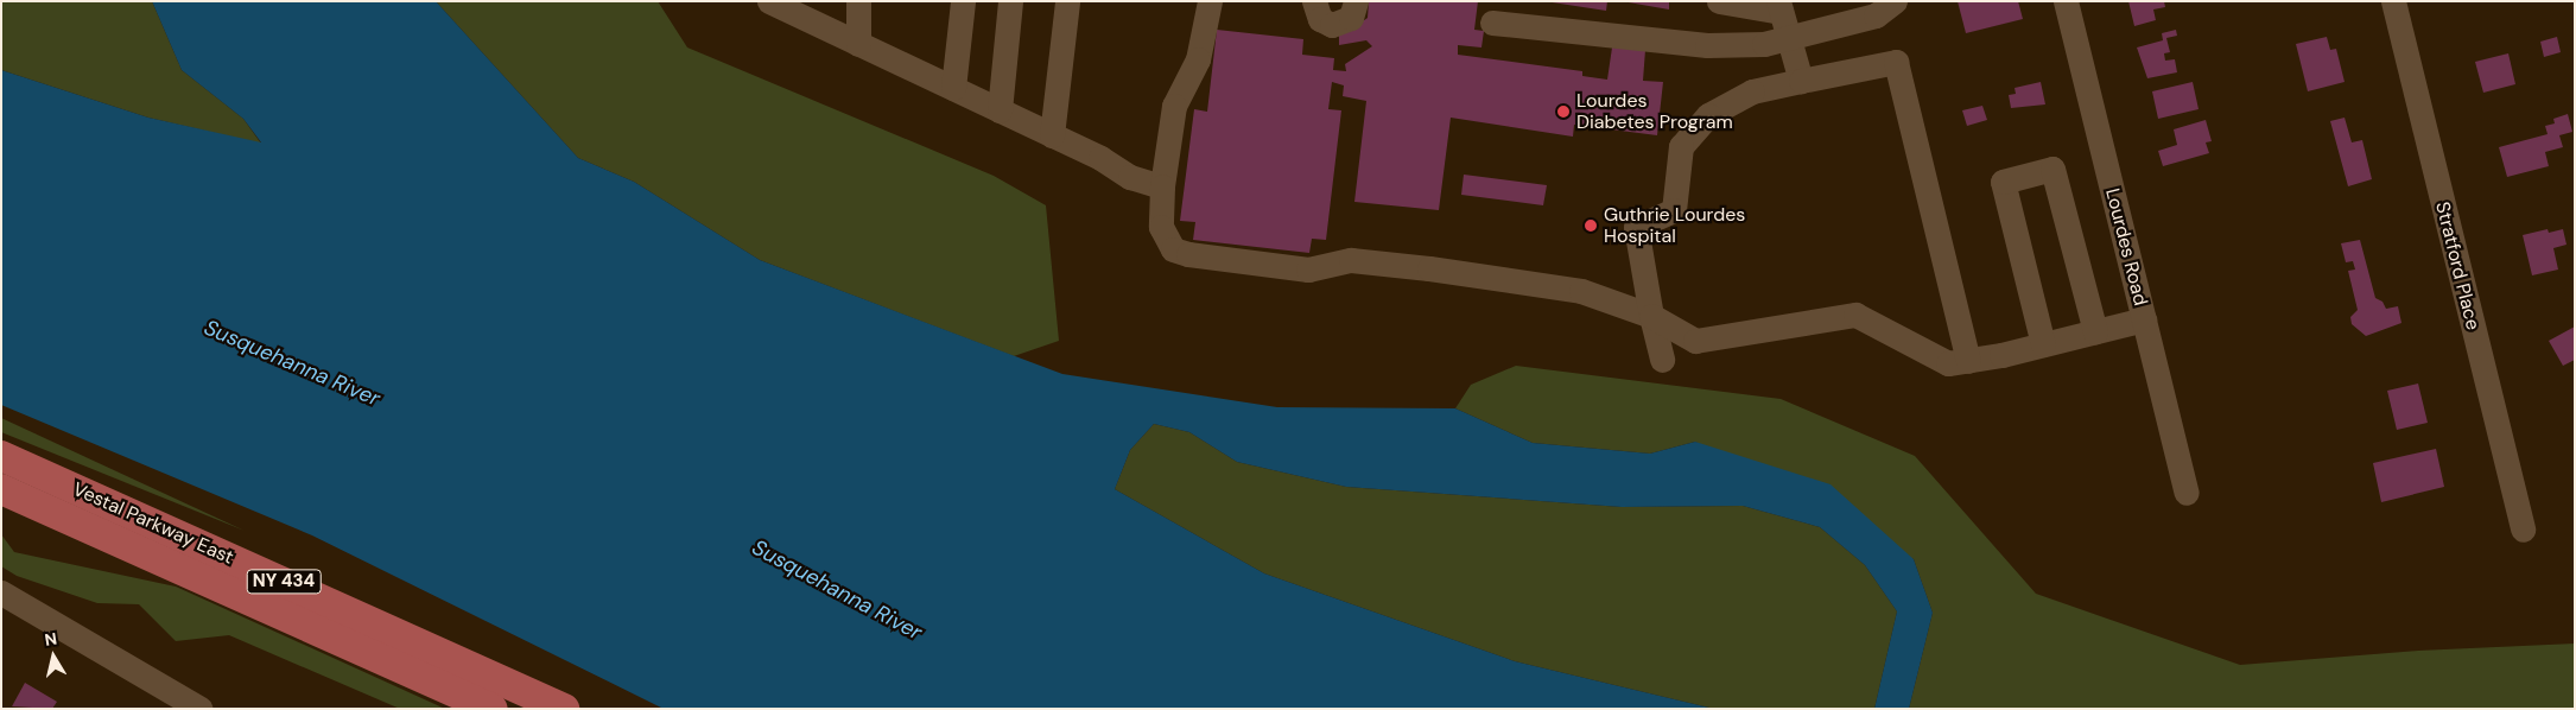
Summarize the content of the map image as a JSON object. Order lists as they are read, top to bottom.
{
  "streets": {
    "main road": ["Vestal Parkway East", "NY 434"],
    "street": ["Lourdes Road", "Stratford Place"]
  },
  "water": ["Susquehanna River"],
  "places": ["Lourdes Diabetes Program", "Guthrie Lourdes Hospital"],
  "north": "top"
}
